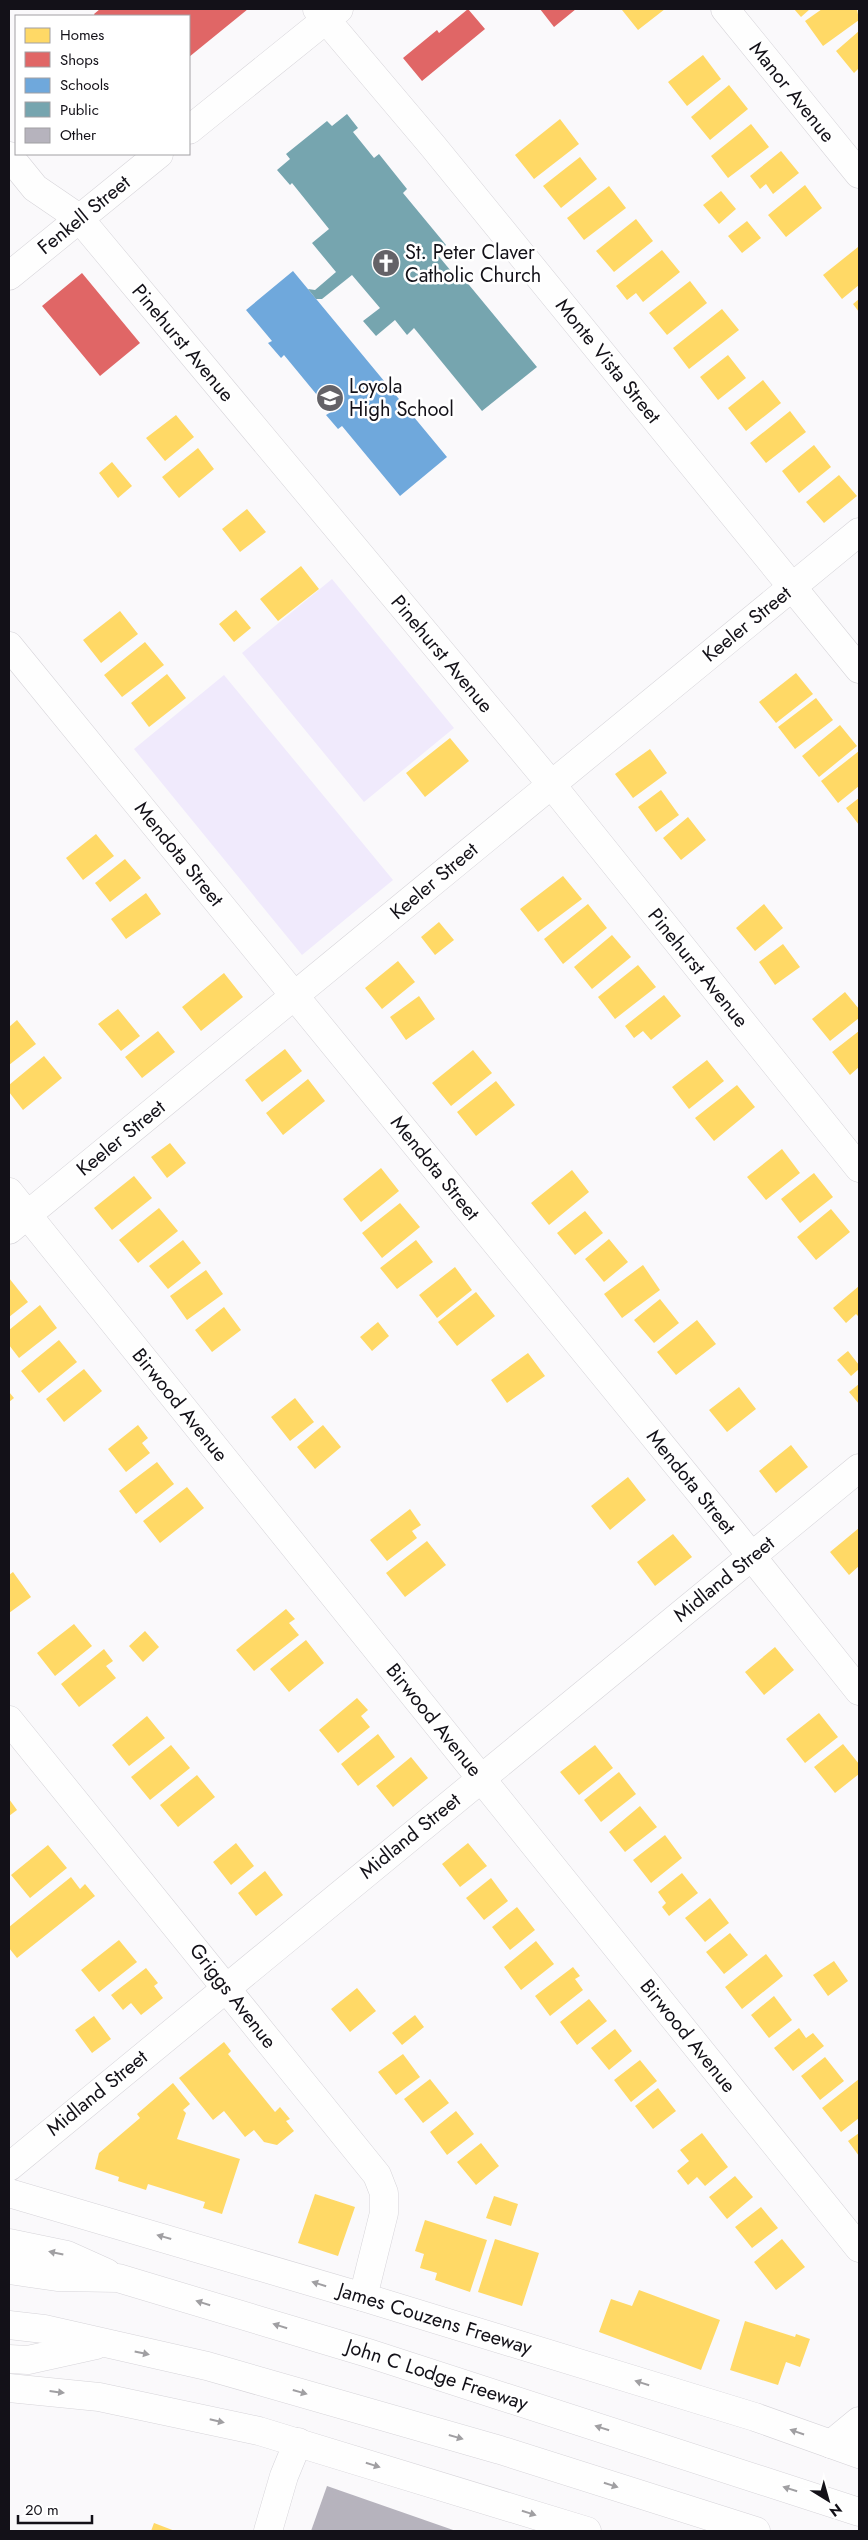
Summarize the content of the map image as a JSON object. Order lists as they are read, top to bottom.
{
  "streets": {
    "main road": [
      "Manor Avenue",
      "Fenkell Street",
      "Pinehurst Avenue",
      "Monte Vista Street",
      "Keeler Street",
      "Mendota Street",
      "Birwood Avenue",
      "Midland Street",
      "Griggs Avenue",
      "James Couzens Freeway",
      "John C Lodge Freeway"
    ]
  },
  "crossings": [
    ["Fenkell Street", "Pinehurst Avenue"],
    ["Pinehurst Avenue", "Keeler Street"],
    ["Monte Vista Street", "Keeler Street"],
    ["Keeler Street", "Mendota Street"],
    ["Keeler Street", "Birwood Avenue"],
    ["Mendota Street", "Midland Street"],
    ["Birwood Avenue", "Midland Street"],
    ["Midland Street", "Griggs Avenue"],
    ["Griggs Avenue", "James Couzens Freeway"]
  ],
  "places": {
    "church": ["St. Peter Claver Catholic Church"],
    "school or university": ["Loyola High School"]
  },
  "legend": [
    "Homes",
    "Shops",
    "Schools",
    "Public",
    "Other"
  ],
  "scale_bar": "20 m",
  "north": "bottom right"
}
